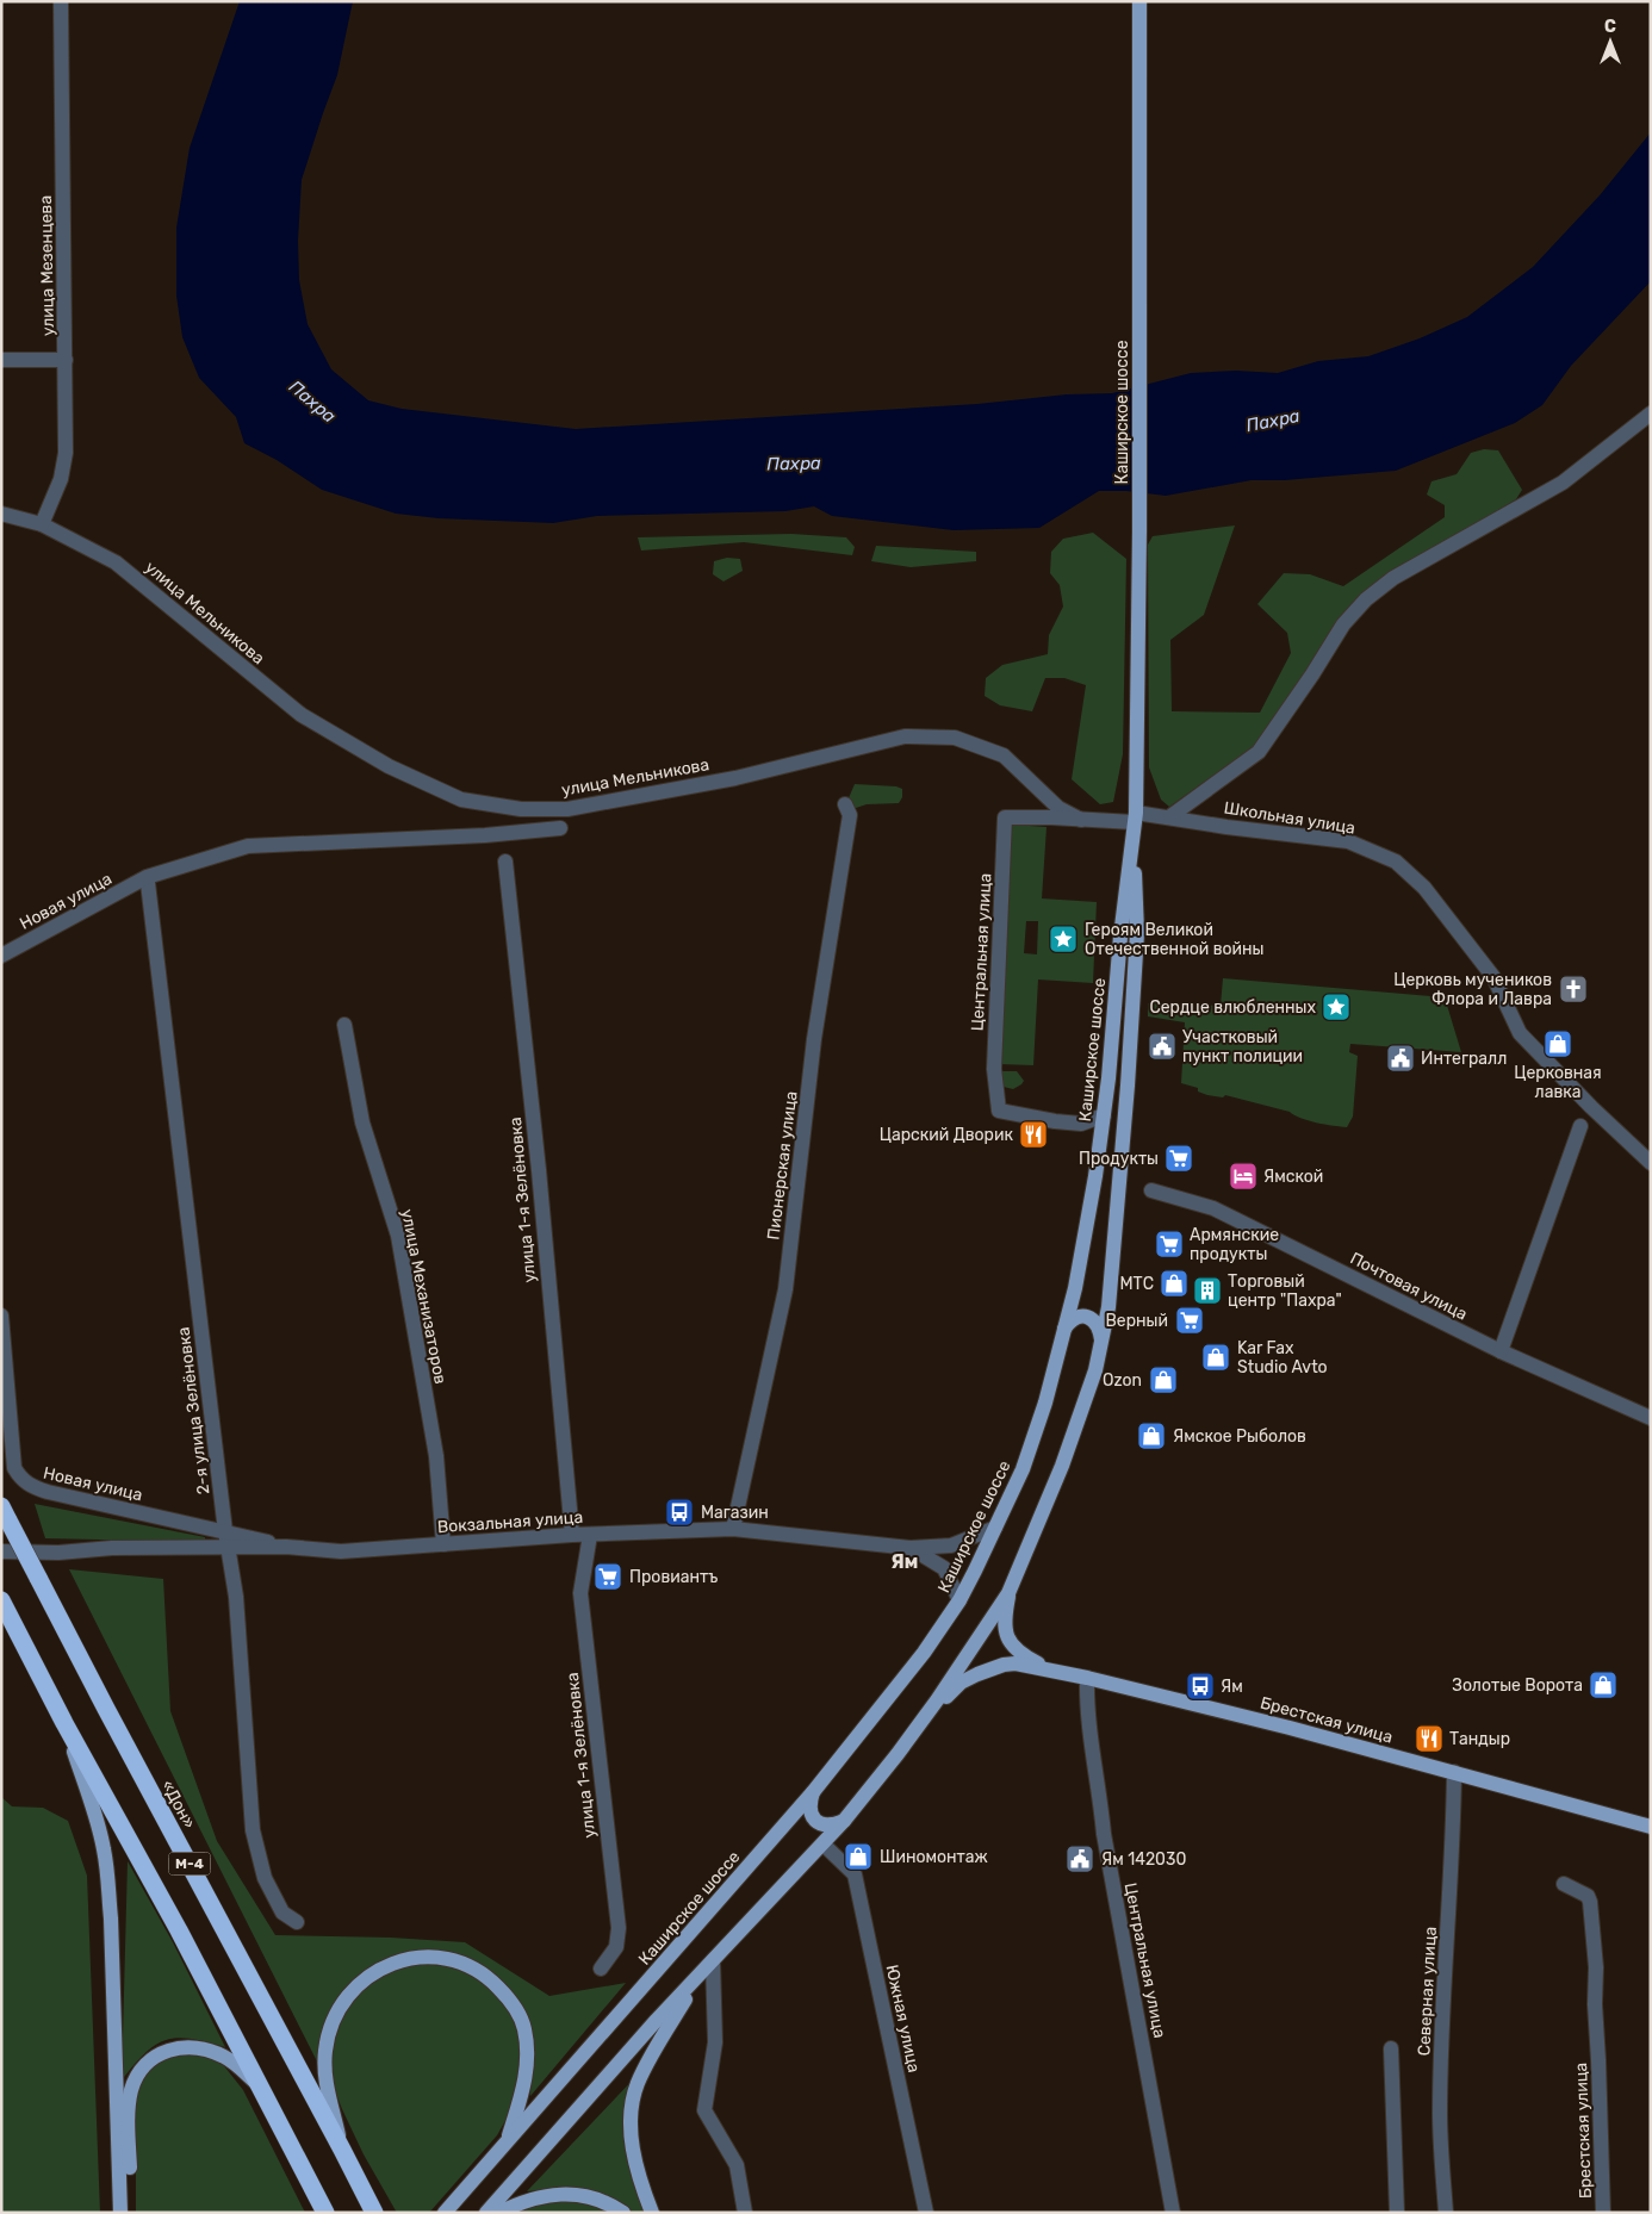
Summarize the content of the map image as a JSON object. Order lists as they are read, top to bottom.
{
  "streets": {
    "highway": ["«Дон»", "М-4"],
    "main road": ["Каширское шоссе", "Брестская улица"],
    "street": [
      "улица Мезенцева",
      "улица Мельникова",
      "Школьная улица",
      "Новая улица",
      "Центральная улица",
      "Пионерская улица",
      "улица 1-я Зелёновка",
      "Почтовая улица",
      "улица Механизаторов",
      "2-я улица Зелёновка",
      "Вокзальная улица",
      "Северная улица",
      "Южная улица"
    ]
  },
  "crossings": [
    ["улица Мезенцева", "улица Мельникова"],
    ["Каширское шоссе", "Школьная улица"],
    ["Каширское шоссе", "Центральная улица"],
    ["Каширское шоссе", "Вокзальная улица"],
    ["Каширское шоссе", "Брестская улица"],
    ["Каширское шоссе", "Южная улица"],
    ["улица Мельникова", "Центральная улица"],
    ["Школьная улица", "Центральная улица"],
    ["Новая улица", "2-я улица Зелёновка"],
    ["Новая улица", "Вокзальная улица"],
    ["Центральная улица", "Брестская улица"],
    ["Пионерская улица", "Вокзальная улица"],
    ["улица 1-я Зелёновка", "Вокзальная улица"],
    ["улица Механизаторов", "Вокзальная улица"],
    ["2-я улица Зелёновка", "Вокзальная улица"],
    ["Брестская улица", "Северная улица"]
  ],
  "districts": ["Ям"],
  "water": ["Пахра"],
  "places": {
    "place": ["Героям Великой Отечественной войны", "Сердце влюбленных"],
    "church": ["Церковь мучеников Флора и Лавра"],
    "shop": [
      "Церковная лавка",
      "МТС",
      "Kar Fax Studio Avto",
      "Ozon",
      "Ямское Рыболов",
      "Золотые Ворота",
      "Шиномонтаж"
    ],
    "public building": ["Участковый пункт полиции", "Интегралл", "Ям 142030"],
    "restaurant": ["Царский Дворик", "Тандыр"],
    "supermarket": [
      "Продукты",
      "Армянские продукты",
      "Верный",
      "Провиантъ"
    ],
    "hotel": ["Ямской"],
    "building": ["Торговый центр \"Пахра\""],
    "bus stop": ["Магазин", "Ям"]
  },
  "north": "top"
}
